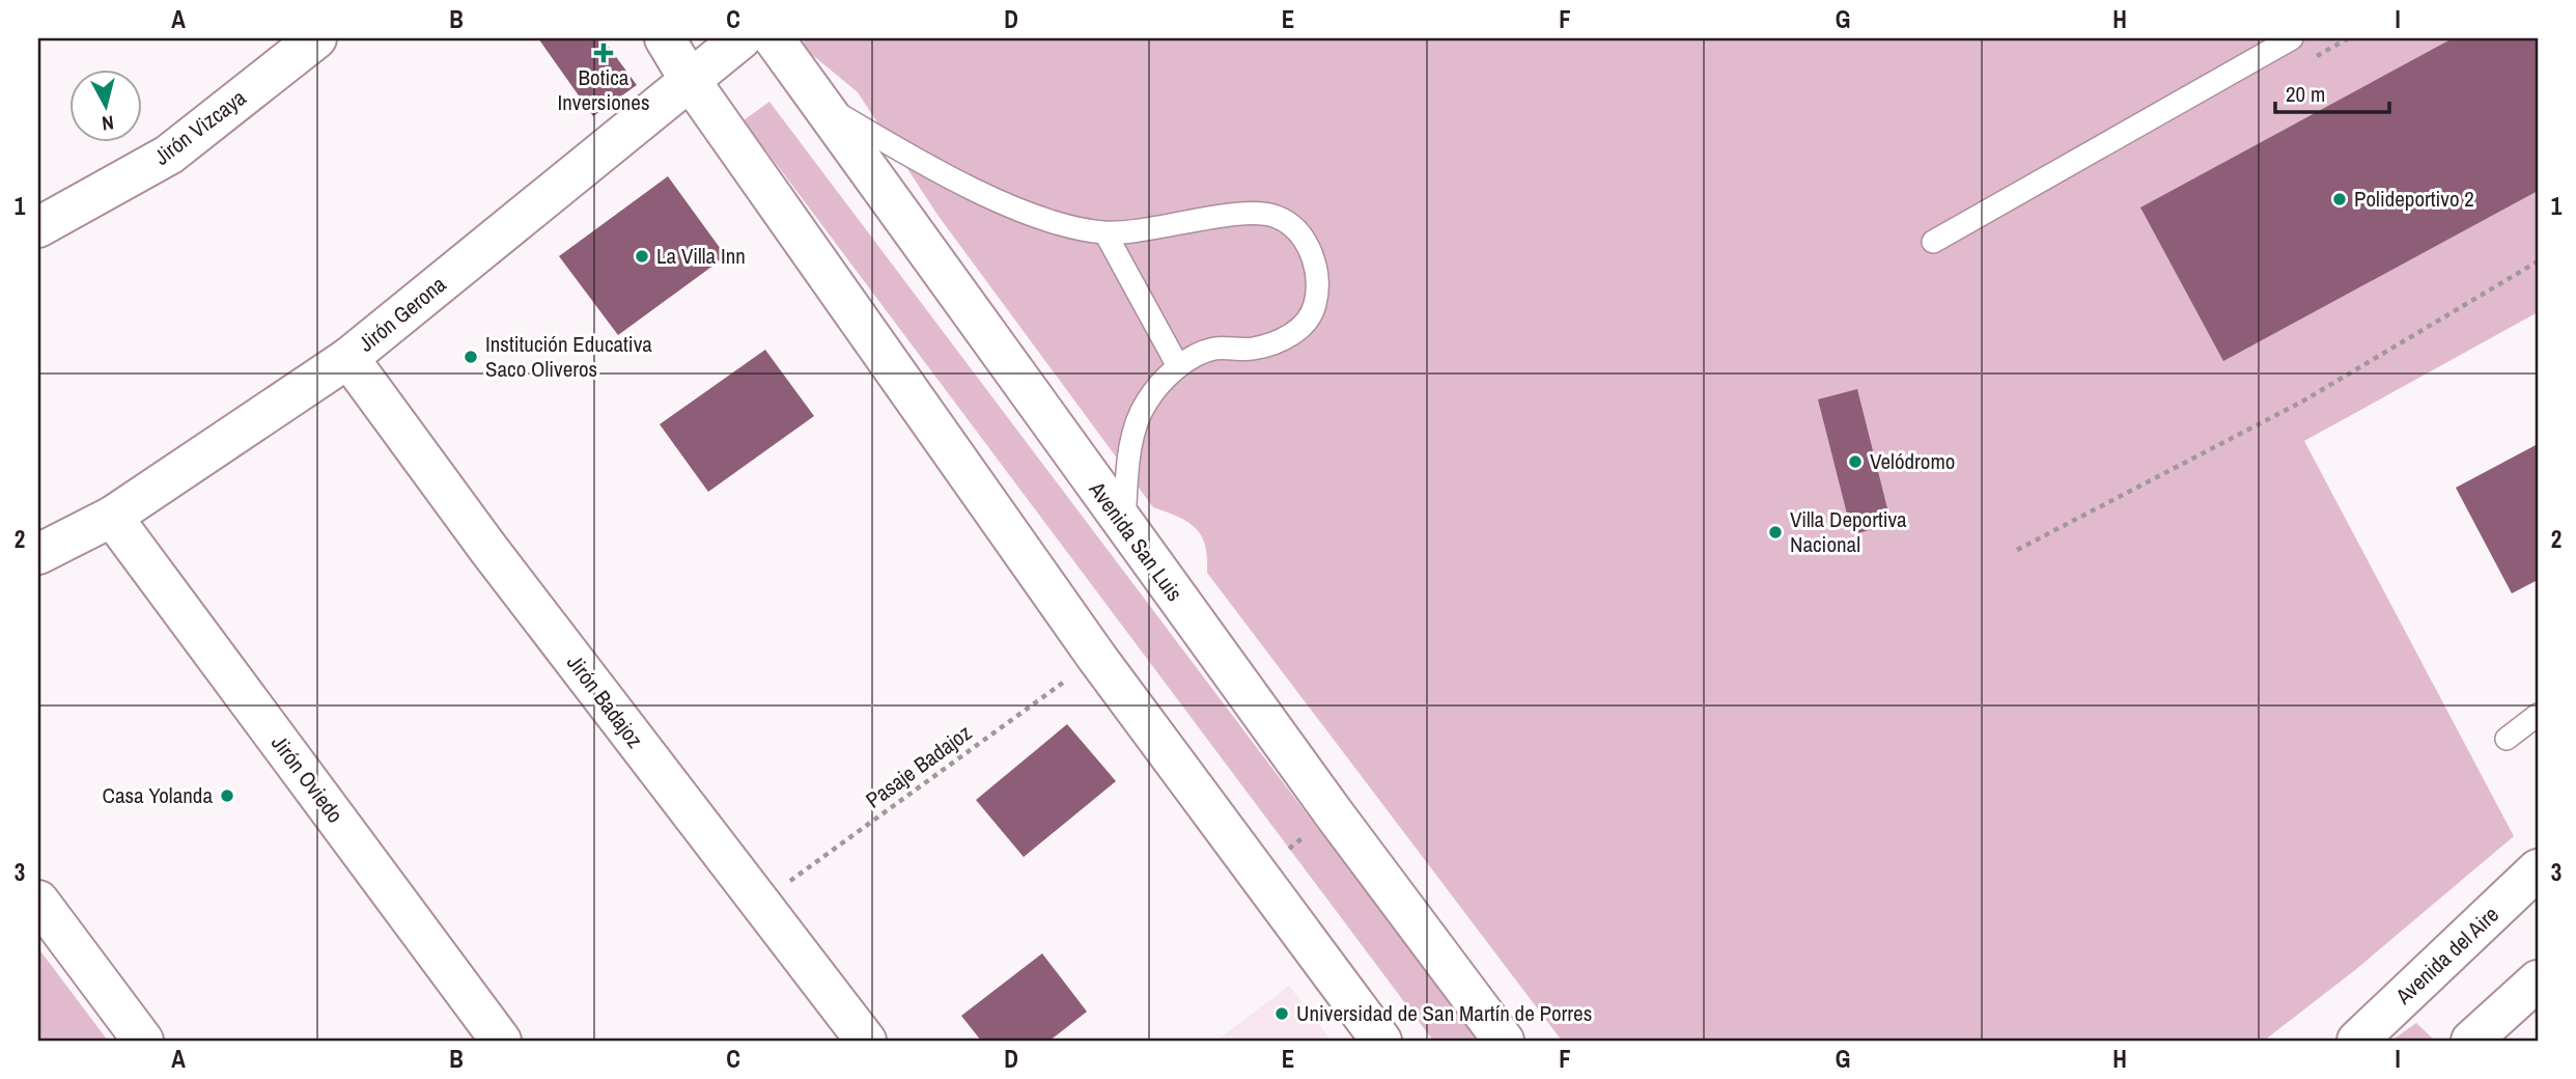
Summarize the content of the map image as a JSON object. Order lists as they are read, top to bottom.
{
  "streets": {
    "street": [
      "Jirón Vizcaya",
      "Jirón Gerona",
      "Avenida San Luis",
      "Jirón Badajoz",
      "Jirón Oviedo",
      "Avenida del Aire"
    ],
    "path": ["Pasaje Badajoz"]
  },
  "crossings": [
    ["Jirón Gerona", "Jirón Badajoz"],
    ["Jirón Gerona", "Jirón Oviedo"],
    ["Jirón Badajoz", "Pasaje Badajoz"]
  ],
  "places": {
    "health": ["Botica Inversiones"],
    "other": [
      "Polideportivo 2",
      "La Villa Inn",
      "Institución Educativa Saco Oliveros",
      "Velódromo",
      "Villa Deportiva Nacional",
      "Casa Yolanda",
      "Universidad de San Martín de Porres"
    ]
  },
  "scale_bar": "20 m",
  "north": "bottom",
  "grid": {
    "columns": [
      "A",
      "B",
      "C",
      "D",
      "E",
      "F",
      "G",
      "H",
      "I"
    ],
    "rows": ["1", "2", "3"]
  }
}
